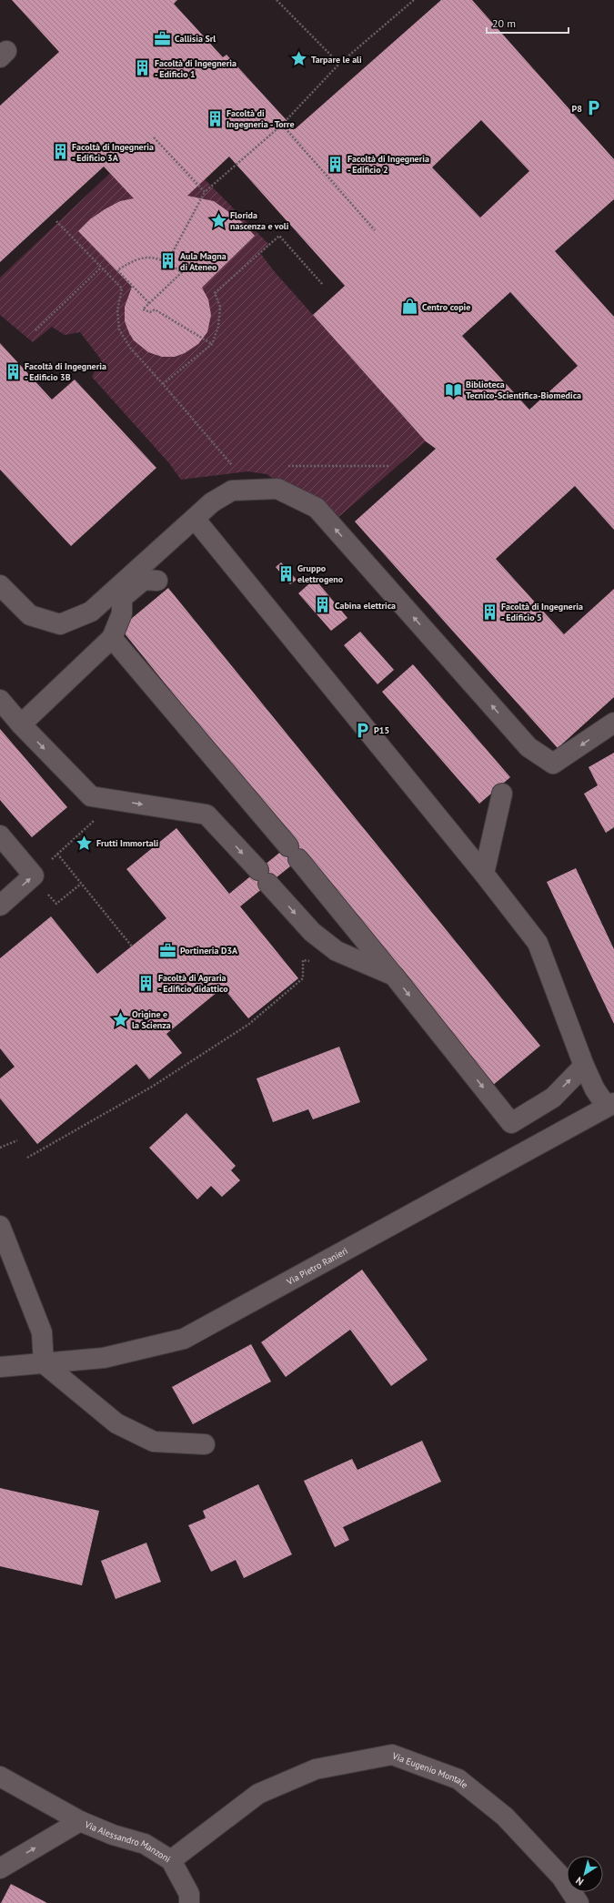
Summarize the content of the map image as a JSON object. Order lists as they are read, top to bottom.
{
  "streets": {
    "street": ["Via Pietro Ranieri", "Via Eugenio Montale", "Via Alessandro Manzoni"]
  },
  "crossings": [
    ["Via Eugenio Montale", "Via Alessandro Manzoni"]
  ],
  "places": {
    "office": ["Callisia Srl", "Portineria D3A"],
    "place": [
      "Tarpare le ali",
      "Florida nascenza e voli",
      "Frutti Immortali",
      "Origine e la Scienza"
    ],
    "building": [
      "Facoltà di Ingegneria - Edificio 1",
      "Facoltà di Ingegneria - Torre",
      "Facoltà di Ingegneria - Edificio 3A",
      "Facoltà di Ingegneria - Edificio 2",
      "Aula Magna di Ateneo",
      "Facoltà di Ingegneria - Edificio 3B",
      "Gruppo elettrogeno",
      "Cabina elettrica",
      "Facoltà di Ingegneria - Edificio 5",
      "Facoltà di Agraria - Edificio didattico"
    ],
    "parking": ["P8", "P15"],
    "shop": ["Centro copie"],
    "library": ["Biblioteca Tecnico-Scientifica-Biomedica"]
  },
  "scale_bar": "20 m",
  "north": "bottom left"
}
